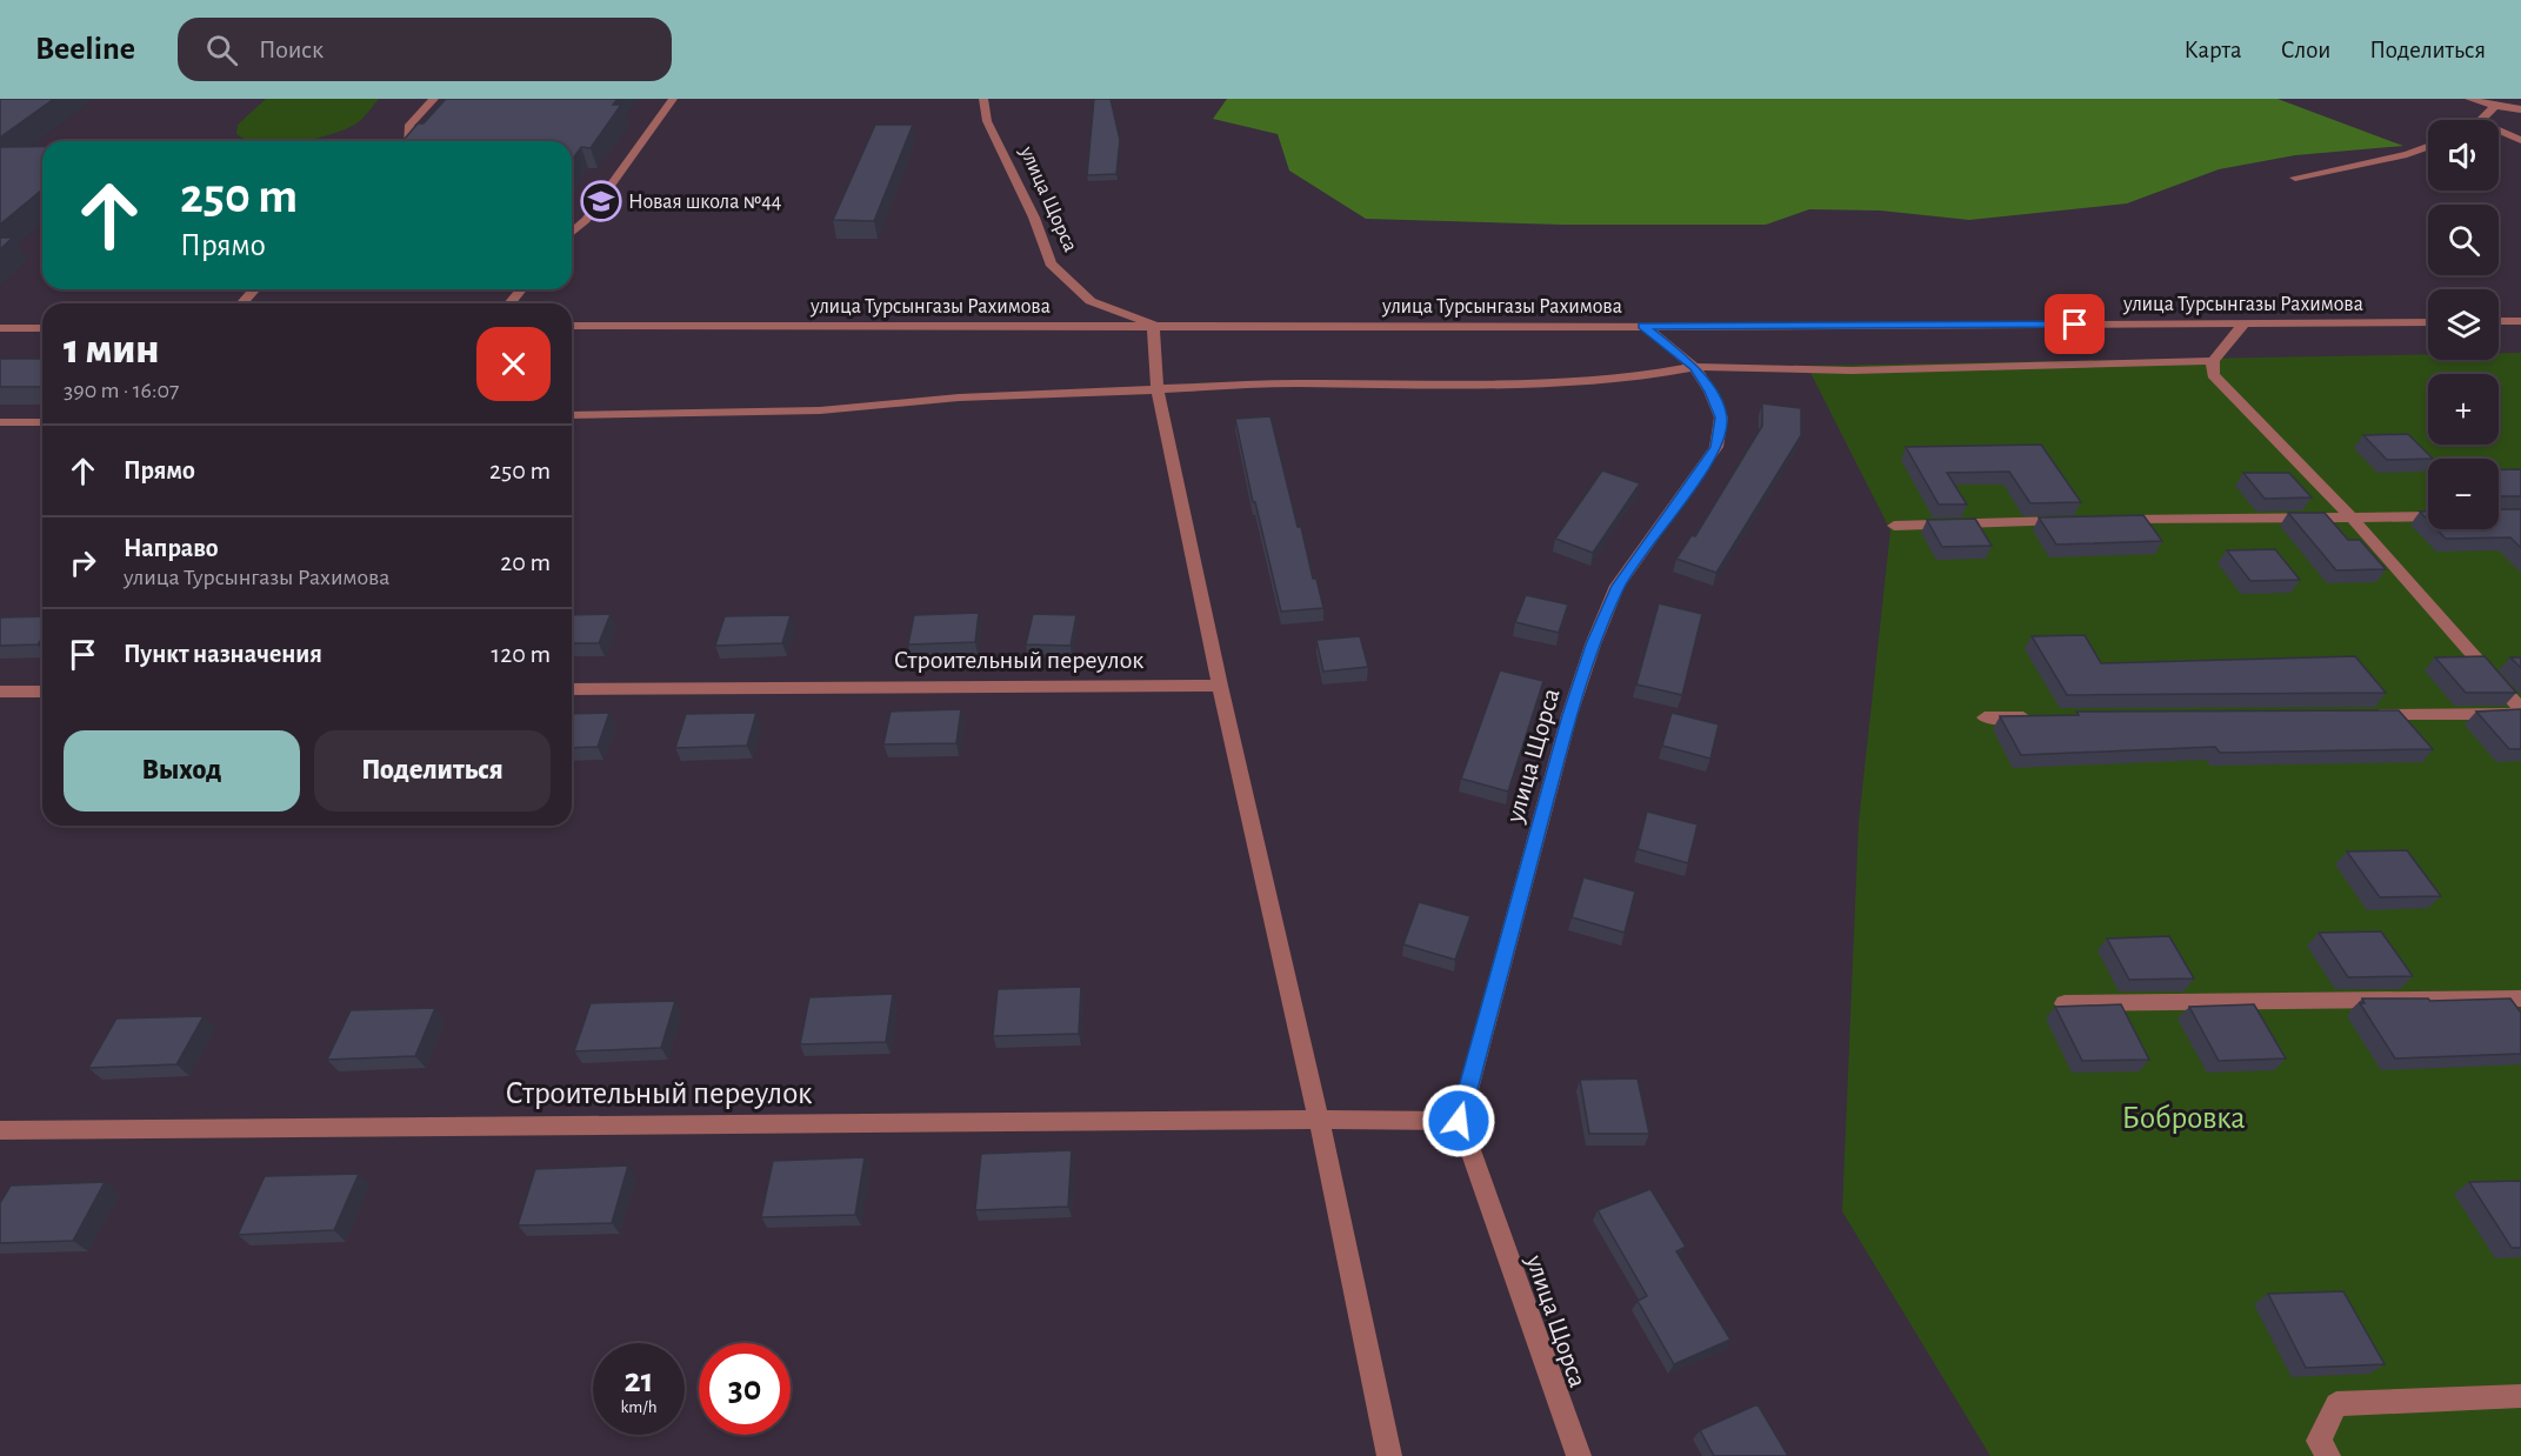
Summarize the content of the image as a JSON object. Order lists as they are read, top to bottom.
{
  "streets": {
    "street": ["улица Щорса", "улица Турсынгазы Рахимова", "Строительный переулок"]
  },
  "crossings": [
    ["улица Щорса", "улица Турсынгазы Рахимова"],
    ["улица Щорса", "Строительный переулок"]
  ],
  "parks": ["Бобровка"],
  "places": {
    "school or university": ["Новая школа №44"]
  },
  "page": {
    "header": "Beeline",
    "search": "Поиск",
    "nav": ["Карта", "Слои", "Поделиться"],
    "map_buttons": ["+", "−"],
    "turn": ["250 m", "Прямо"],
    "heading": ["1 мин", "390 m · 16:07"],
    "list": [
      {
        "name": "Прямо",
        "value": "250 m"
      },
      {
        "name": "Направо",
        "note": "улица Турсынгазы Рахимова",
        "value": "20 m"
      },
      {
        "name": "Пункт назначения",
        "value": "120 m"
      }
    ],
    "buttons": ["Выход", "Поделиться"],
    "speed": "21 km/h",
    "limit": "30"
  }
}
